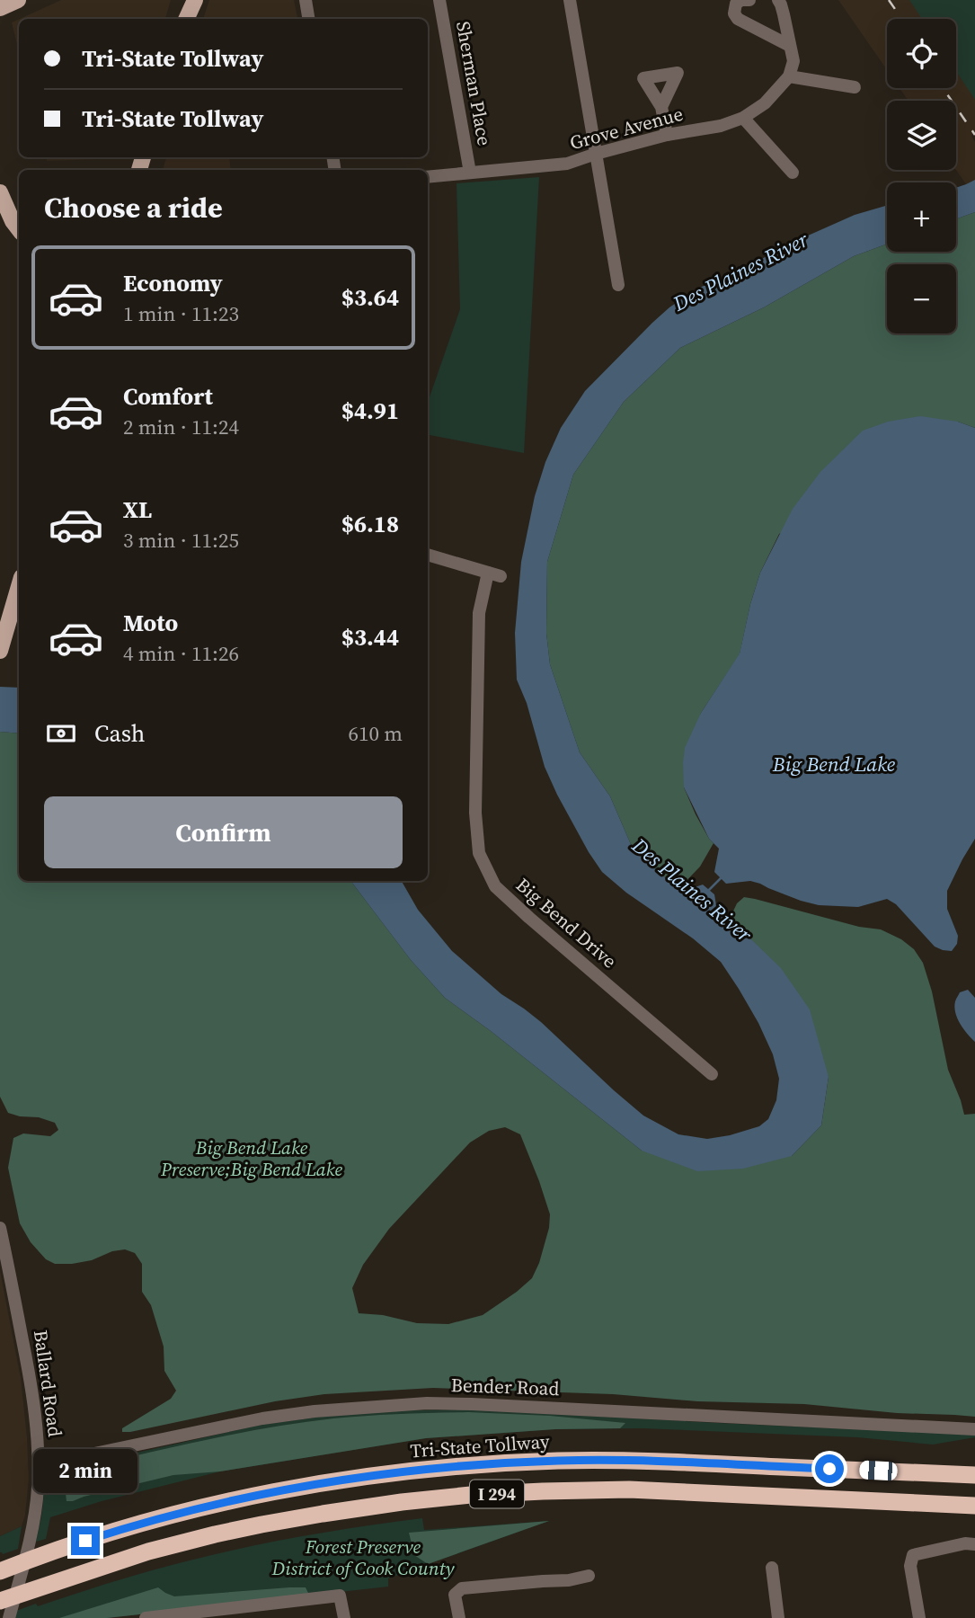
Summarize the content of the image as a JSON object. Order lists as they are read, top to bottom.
{
  "streets": {
    "highway": ["Tri-State Tollway", "I 294"],
    "street": [
      "Sherman Place",
      "Grove Avenue",
      "Big Bend Drive",
      "Ballard Road",
      "Bender Road"
    ]
  },
  "crossings": [
    ["Sherman Place", "Grove Avenue"],
    ["Ballard Road", "Bender Road"]
  ],
  "water": ["Des Plaines River", "Big Bend Lake"],
  "parks": ["Big Bend Lake Preserve;Big Bend Lake", "Forest Preserve District of Cook County"],
  "page": {
    "map_buttons": ["+", "−"],
    "banner": ["Tri-State Tollway", "Tri-State Tollway"],
    "heading": "Choose a ride",
    "list": [
      {
        "name": "Economy",
        "note": "1 min · 11:23",
        "value": "$3.64"
      },
      {
        "name": "Comfort",
        "note": "2 min · 11:24",
        "value": "$4.91"
      },
      {
        "name": "XL",
        "note": "3 min · 11:25",
        "value": "$6.18"
      },
      {
        "name": "Moto",
        "note": "4 min · 11:26",
        "value": "$3.44"
      }
    ],
    "pay": ["Cash", "610 m"],
    "buttons": "Confirm",
    "bubble": "2 min"
  }
}
